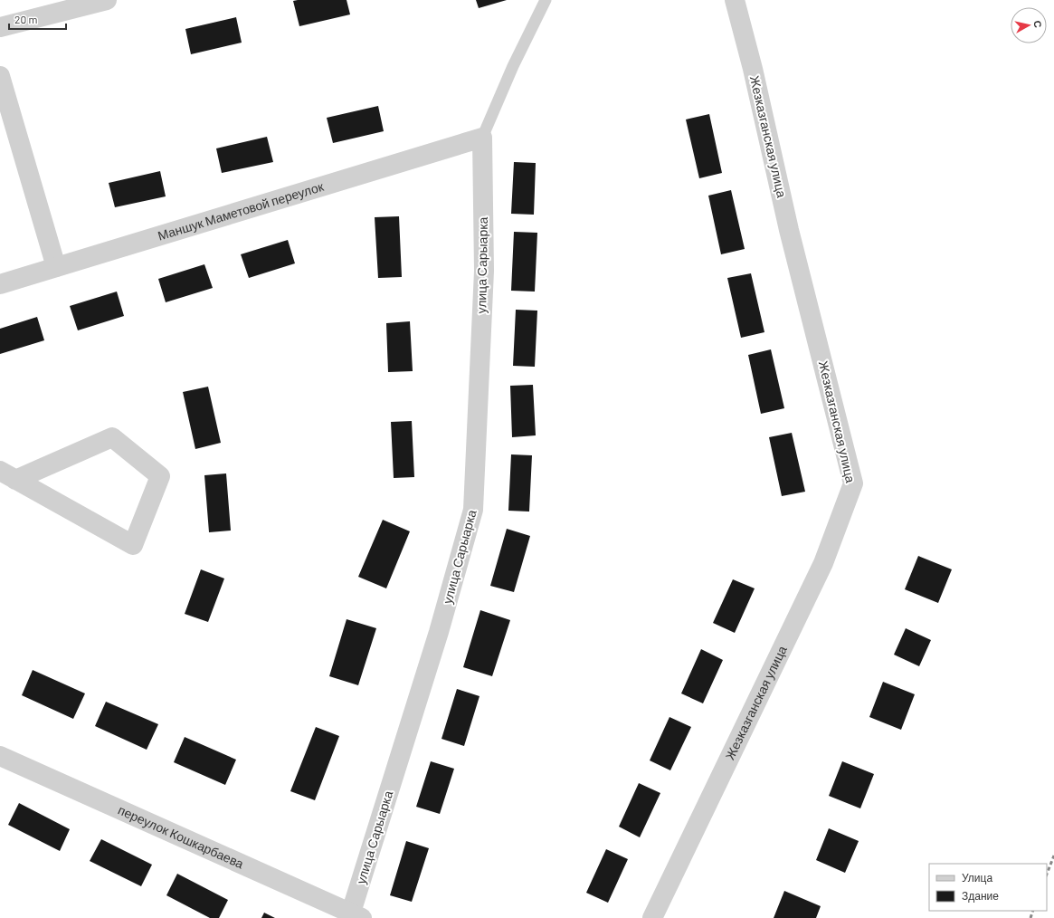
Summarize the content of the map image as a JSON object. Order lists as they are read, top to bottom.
{
  "streets": {
    "street": [
      "Жезказганская улица",
      "Маншук Маметовой переулок",
      "улица Сарыарка",
      "переулок Кошкарбаева"
    ]
  },
  "crossings": [
    ["Маншук Маметовой переулок", "улица Сарыарка"],
    ["улица Сарыарка", "переулок Кошкарбаева"]
  ],
  "legend": ["Улица", "Здание"],
  "scale_bar": "20 m",
  "north": "right"
}
